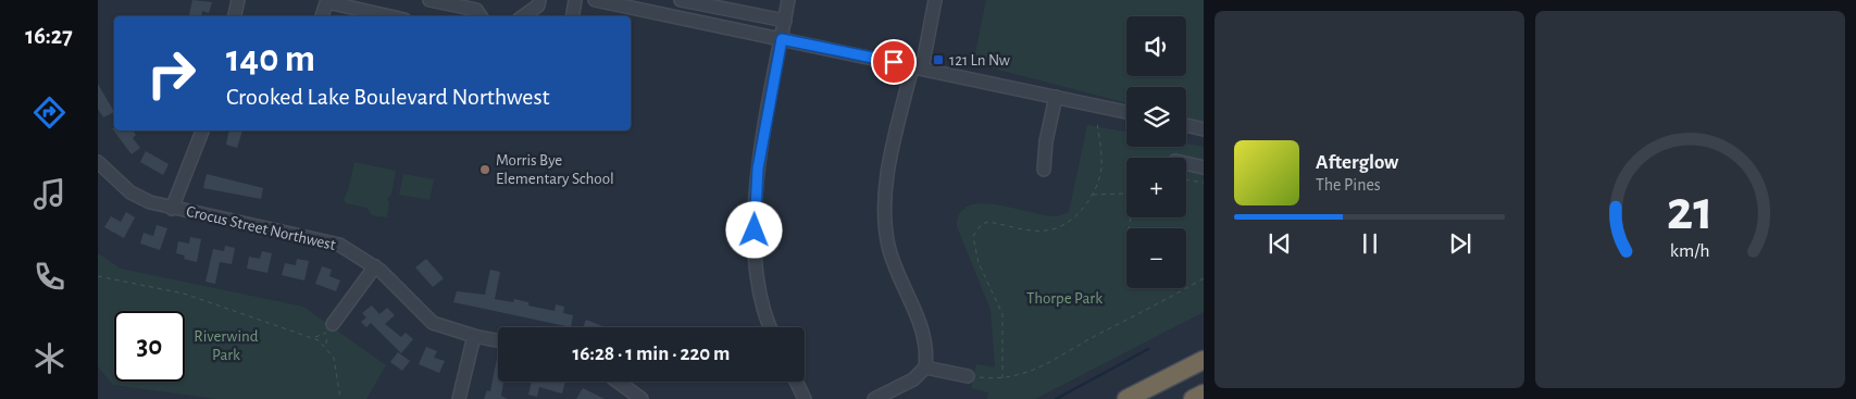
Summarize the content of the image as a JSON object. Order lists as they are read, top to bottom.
{
  "streets": {
    "street": ["Crocus Street Northwest"]
  },
  "parks": ["Thorpe Park", "Riverwind Park"],
  "places": {
    "transit": ["121 Ln Nw"],
    "other": ["Morris Bye Elementary School"]
  },
  "page": {
    "tabs": "16:27",
    "map_buttons": ["+", "−"],
    "turn": ["140 m", "Crooked Lake Boulevard Northwest"],
    "song": ["Afterglow", "The Pines"],
    "limit": "30",
    "trip": "16:28 · 1 min · 220 m",
    "gauge": ["21", "km/h"]
  }
}
